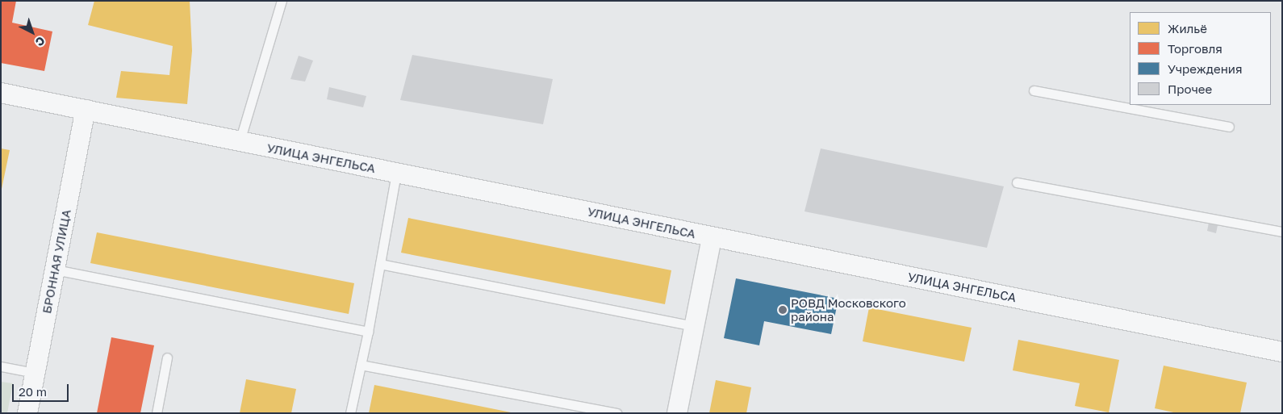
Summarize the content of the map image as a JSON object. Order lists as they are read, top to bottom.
{
  "streets": {
    "street": ["УЛИЦА ЭНГЕЛЬСА", "БРОННАЯ УЛИЦА"]
  },
  "crossings": [
    ["УЛИЦА ЭНГЕЛЬСА", "БРОННАЯ УЛИЦА"]
  ],
  "places": ["РОВД Московского района"],
  "legend": [
    "Жильё",
    "Торговля",
    "Учреждения",
    "Прочее"
  ],
  "scale_bar": "20 m",
  "north": "bottom right"
}
